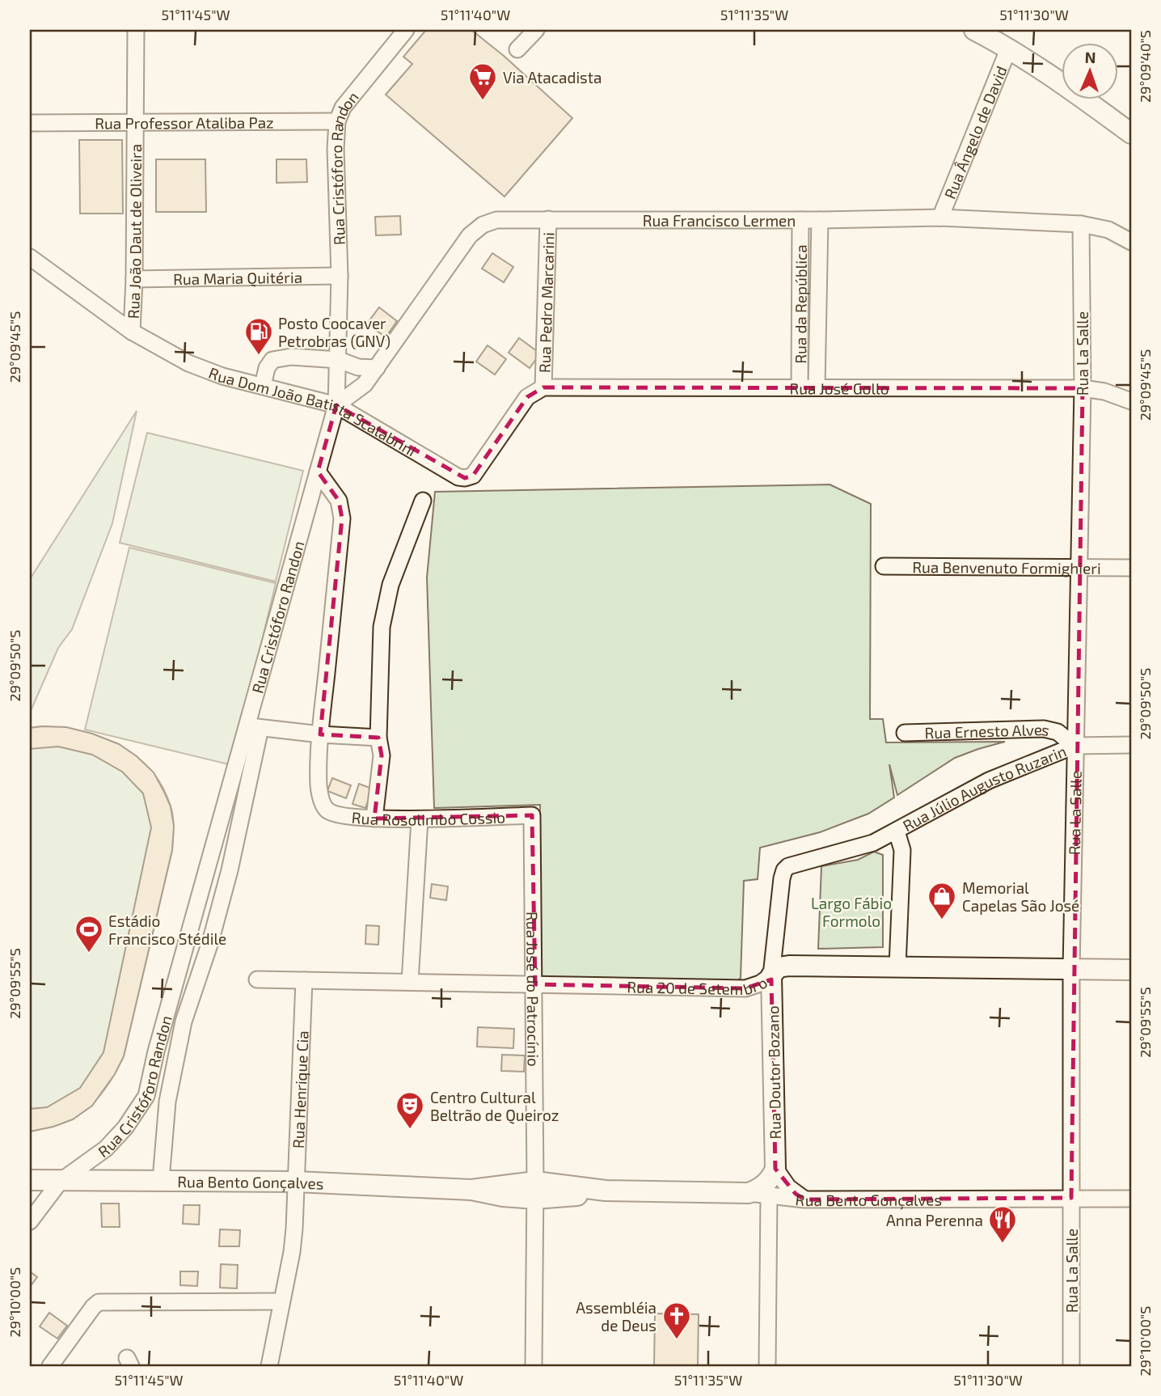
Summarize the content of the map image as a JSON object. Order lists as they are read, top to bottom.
{
  "streets": {
    "main road": ["Rua 20 de Setembro", "Rua Doutor Bozano", "Rua Bento Gonçalves"],
    "street": [
      "Rua Professor Ataliba Paz",
      "Rua Ângelo de David",
      "Rua Cristóforo Randon",
      "Rua Francisco Lermen",
      "Rua João Daut de Oliveira",
      "Rua Maria Quitéria",
      "Rua Pedro Marcarini",
      "Rua da República",
      "Rua La Salle",
      "Rua José Gollo",
      "Rua Dom João Batista Scalabrini",
      "Rua Benvenuto Formighieri",
      "Rua Ernesto Alves",
      "Rua Júlio Augusto Ruzarin",
      "Rua Rosolimbo Cossio",
      "Rua José do Patrocínio",
      "Rua Henrique Cia"
    ]
  },
  "crossings": [
    ["Rua Professor Ataliba Paz", "Rua Cristóforo Randon"],
    ["Rua Professor Ataliba Paz", "Rua João Daut de Oliveira"],
    ["Rua Ângelo de David", "Rua Francisco Lermen"],
    ["Rua Cristóforo Randon", "Rua Francisco Lermen"],
    ["Rua Cristóforo Randon", "Rua Maria Quitéria"],
    ["Rua Cristóforo Randon", "Rua Dom João Batista Scalabrini"],
    ["Rua Cristóforo Randon", "Rua Bento Gonçalves"],
    ["Rua Francisco Lermen", "Rua Pedro Marcarini"],
    ["Rua Francisco Lermen", "Rua da República"],
    ["Rua Francisco Lermen", "Rua La Salle"],
    ["Rua Francisco Lermen", "Rua Dom João Batista Scalabrini"],
    ["Rua João Daut de Oliveira", "Rua Maria Quitéria"],
    ["Rua João Daut de Oliveira", "Rua Dom João Batista Scalabrini"],
    ["Rua Pedro Marcarini", "Rua José Gollo"],
    ["Rua Pedro Marcarini", "Rua Dom João Batista Scalabrini"],
    ["Rua da República", "Rua José Gollo"],
    ["Rua La Salle", "Rua José Gollo"],
    ["Rua La Salle", "Rua Benvenuto Formighieri"],
    ["Rua La Salle", "Rua Ernesto Alves"],
    ["Rua La Salle", "Rua Júlio Augusto Ruzarin"],
    ["Rua La Salle", "Rua 20 de Setembro"],
    ["Rua La Salle", "Rua Bento Gonçalves"],
    ["Rua José Gollo", "Rua Dom João Batista Scalabrini"],
    ["Rua Ernesto Alves", "Rua Júlio Augusto Ruzarin"],
    ["Rua Rosolimbo Cossio", "Rua José do Patrocínio"],
    ["Rua 20 de Setembro", "Rua José do Patrocínio"],
    ["Rua 20 de Setembro", "Rua Doutor Bozano"],
    ["Rua 20 de Setembro", "Rua Henrique Cia"],
    ["Rua José do Patrocínio", "Rua Bento Gonçalves"],
    ["Rua Henrique Cia", "Rua Bento Gonçalves"]
  ],
  "parks": ["Largo Fábio Formolo"],
  "places": {
    "supermarket": ["Via Atacadista"],
    "fuel station": ["Posto Coocaver Petrobras (GNV)"],
    "shop": ["Memorial Capelas São José"],
    "sports": ["Estádio Francisco Stédile"],
    "theatre": ["Centro Cultural Beltrão de Queiroz"],
    "restaurant": ["Anna Perenna"],
    "church": ["Assembléia de Deus"]
  },
  "north": "top",
  "coordinates": [
    "51°11'45\"W",
    "51°11'40\"W",
    "51°11'35\"W",
    "51°11'30\"W",
    "29°09'40\"S",
    "29°09'45\"S",
    "29°09'50\"S",
    "29°09'55\"S",
    "29°10'00\"S"
  ]
}
